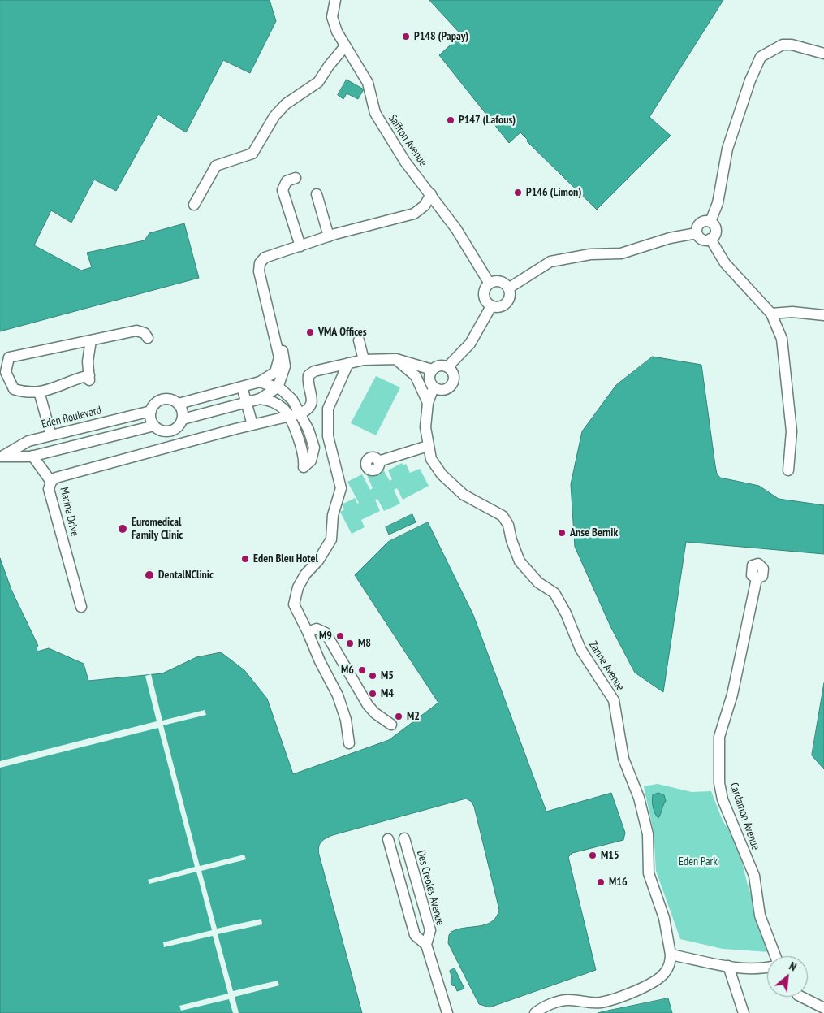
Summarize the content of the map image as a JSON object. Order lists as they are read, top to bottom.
{
  "streets": {
    "street": [
      "Saffron Avenue",
      "Eden Boulevard",
      "Marina Drive",
      "Zarine Avenue",
      "Cardamon Avenue",
      "Des Creoles Avenue"
    ]
  },
  "parks": ["Eden Park"],
  "places": [
    "P148 (Papay)",
    "P147 (Lafous)",
    "P146 (Limon)",
    "VMA Offices",
    "Euromedical Family Clinic",
    "Anse Bernik",
    "Eden Bleu Hotel",
    "DentalNClinic",
    "M9",
    "M8",
    "M6",
    "M5",
    "M4",
    "M2",
    "M15",
    "M16"
  ],
  "north": "top right"
}
